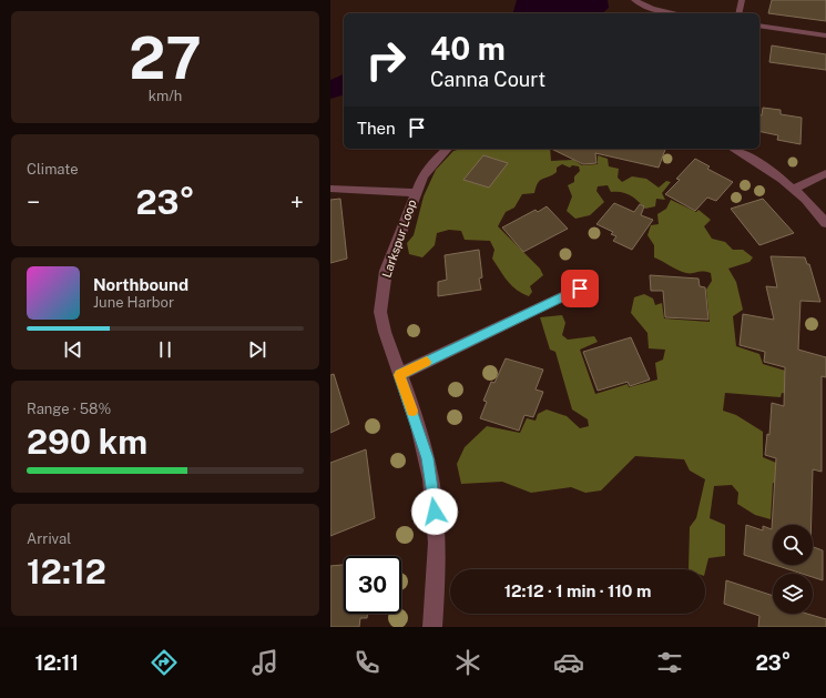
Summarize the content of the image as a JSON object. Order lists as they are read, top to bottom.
{
  "streets": {
    "street": ["Larkspur Loop"]
  },
  "page": {
    "tile": [
      ["27", "km/h"],
      "Climate",
      ["Range · 58%", "290 km"],
      ["Arrival", "12:12"]
    ],
    "turn": ["40 m", "Canna Court"],
    "then": "Then",
    "heat": ["−", "23°", "+"],
    "song": ["Northbound", "June Harbor"],
    "limit": "30",
    "trip": "12:12 · 1 min · 110 m",
    "tabs": ["12:11", "23°"]
  }
}
